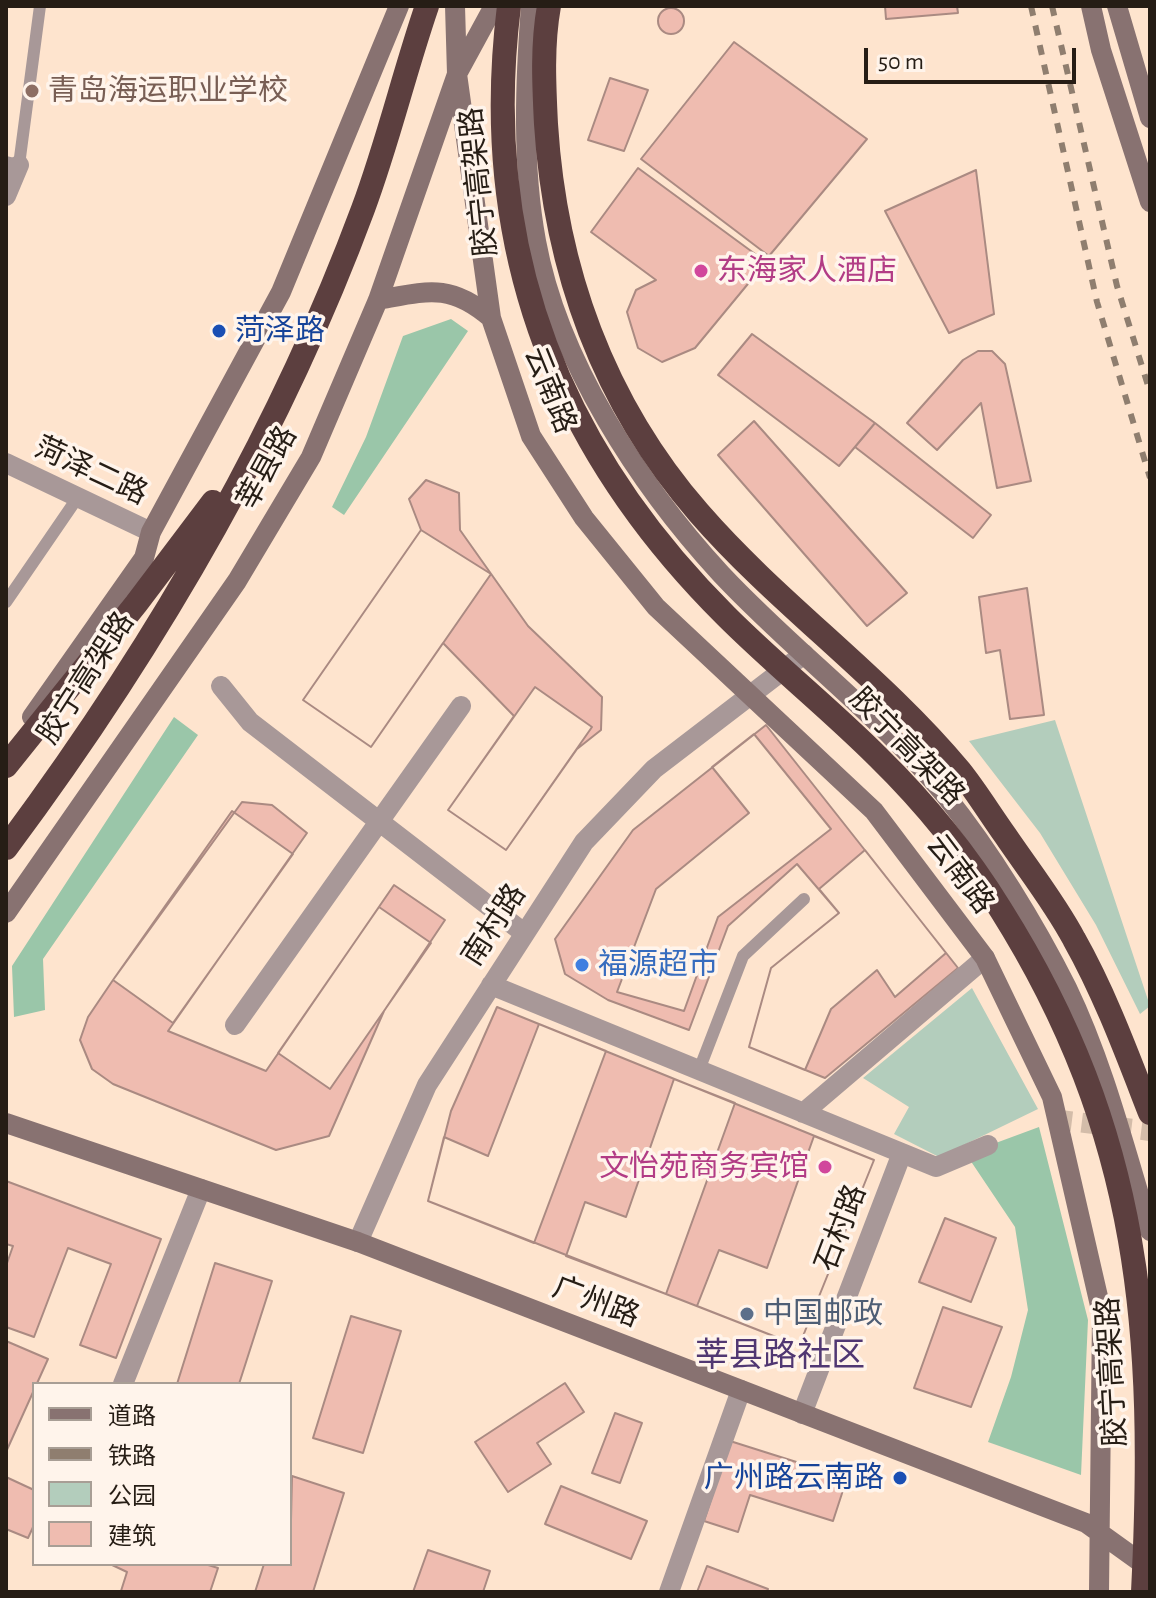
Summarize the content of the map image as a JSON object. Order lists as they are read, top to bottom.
{
  "streets": {
    "highway": ["胶宁高架路"],
    "main road": ["云南路", "莘县路", "广州路"],
    "street": ["菏泽二路", "南村路", "石村路"]
  },
  "crossings": [
    ["云南路", "莘县路"],
    ["云南路", "南村路"],
    ["云南路", "广州路"],
    ["南村路", "广州路"],
    ["石村路", "广州路"]
  ],
  "districts": ["莘县路社区"],
  "places": [
    "青岛海运职业学校",
    "东海家人酒店",
    "菏泽路",
    "福源超市",
    "文怡苑商务宾馆",
    "中国邮政",
    "广州路云南路"
  ],
  "legend": [
    "道路",
    "铁路",
    "公园",
    "建筑"
  ],
  "scale_bar": "50 m"
}
